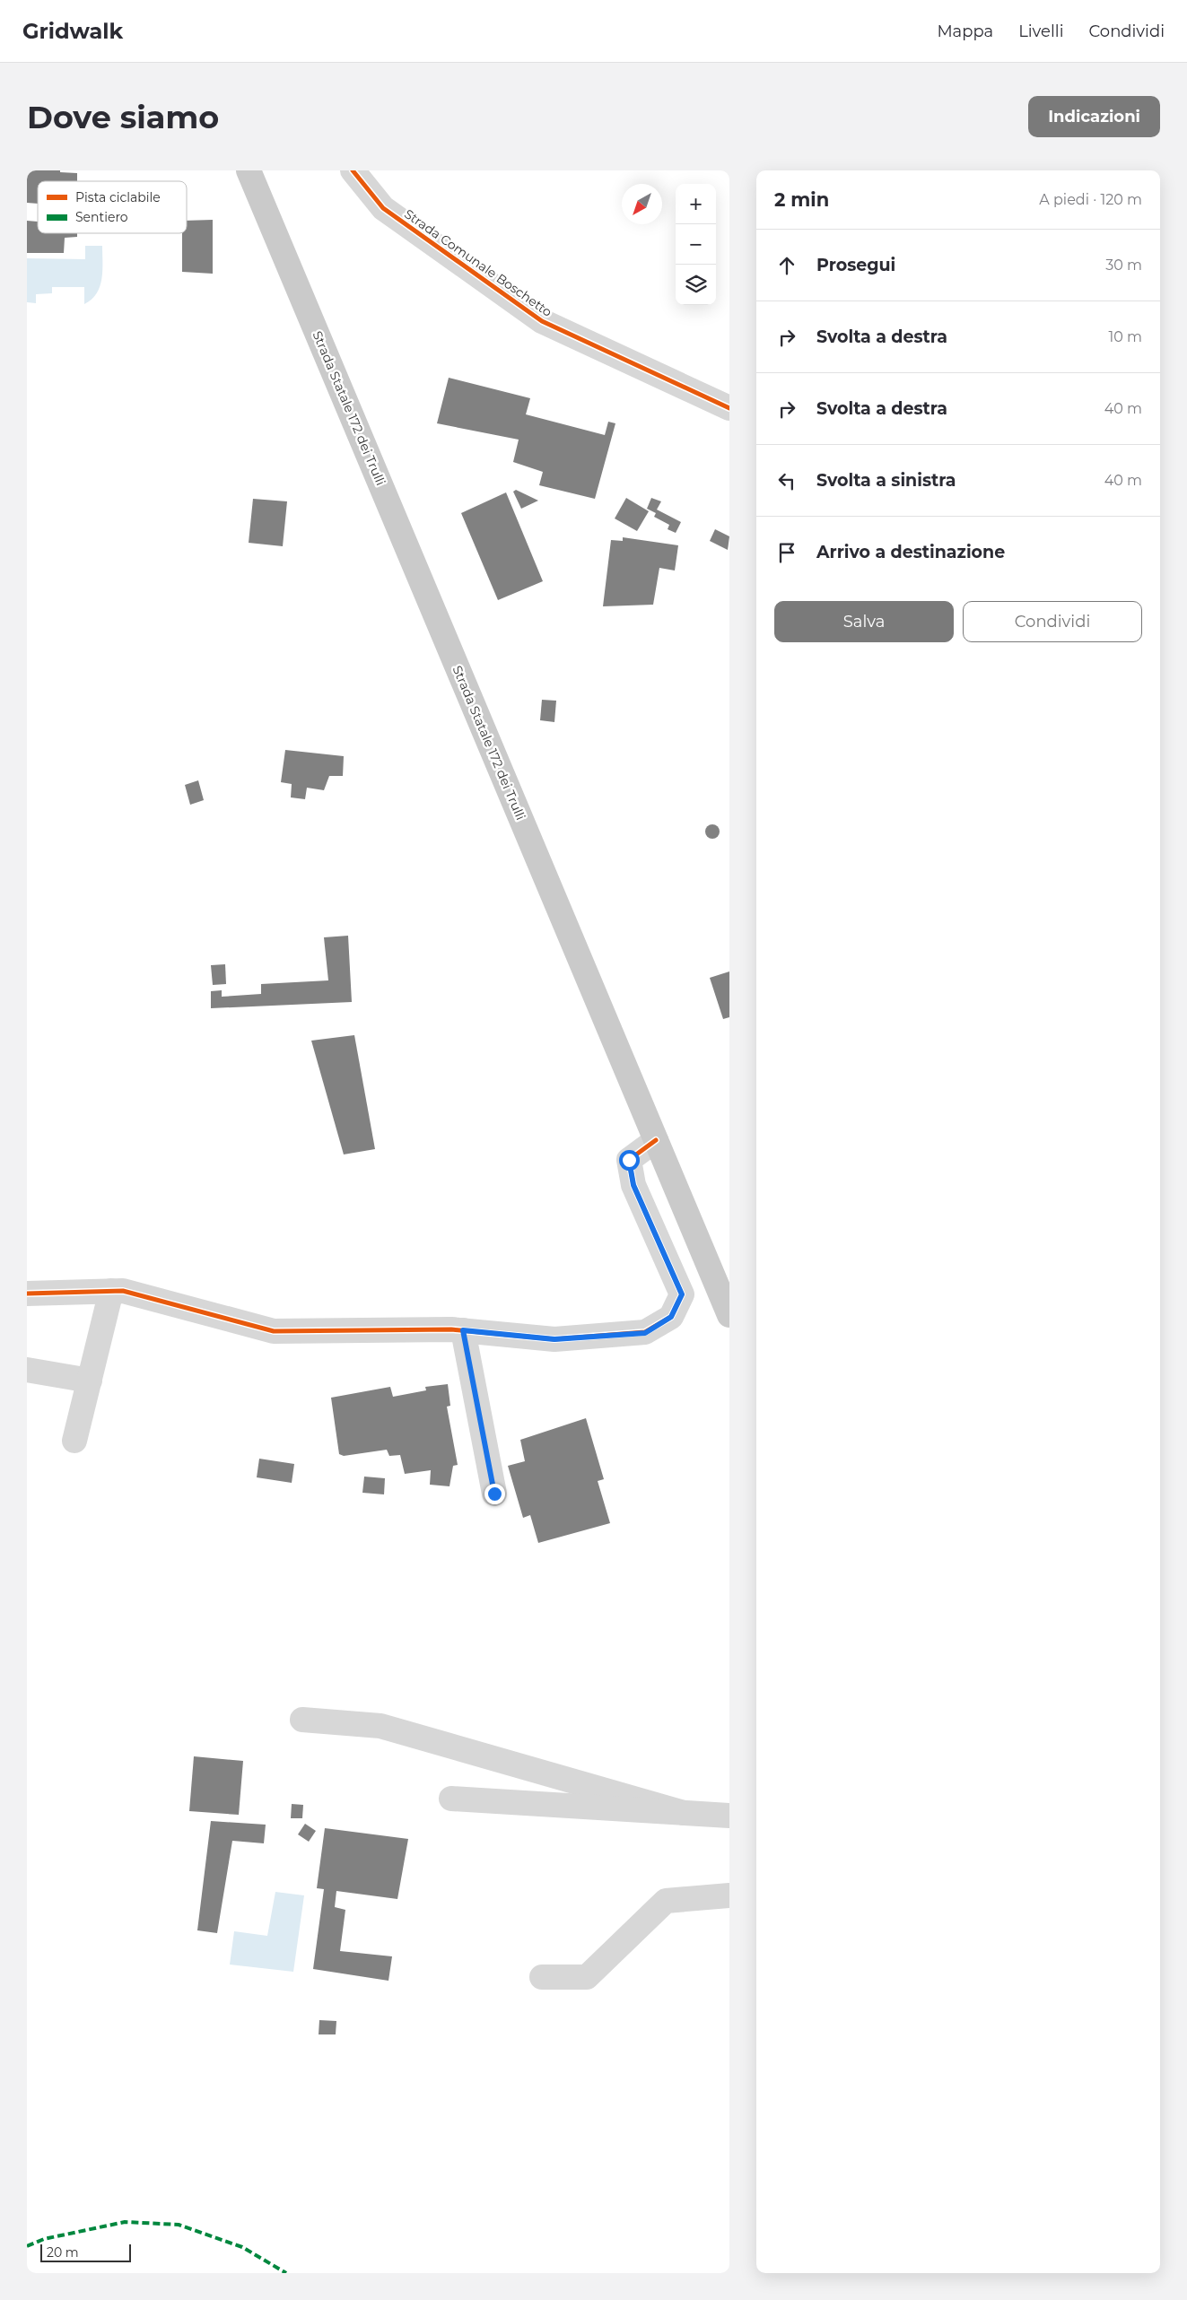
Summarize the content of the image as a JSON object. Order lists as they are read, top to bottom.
{
  "streets": {
    "main road": ["Strada Statale 172 dei Trulli"],
    "street": ["Strada Comunale Boschetto"]
  },
  "legend": ["Pista ciclabile", "Sentiero"],
  "scale_bar": "20 m",
  "north": "bottom left",
  "page": {
    "header": "Gridwalk",
    "nav": ["Mappa", "Livelli", "Condividi"],
    "buttons": [
      "Indicazioni",
      ["Salva", "Condividi"]
    ],
    "title": "Dove siamo",
    "heading": ["2 min", "A piedi · 120 m"],
    "map_buttons": ["+", "−"],
    "list": [
      ["Prosegui", "30 m"],
      ["Svolta a destra", "10 m"],
      ["Svolta a destra", "40 m"],
      ["Svolta a sinistra", "40 m"],
      "Arrivo a destinazione"
    ],
    "scale": "20 m"
  }
}
